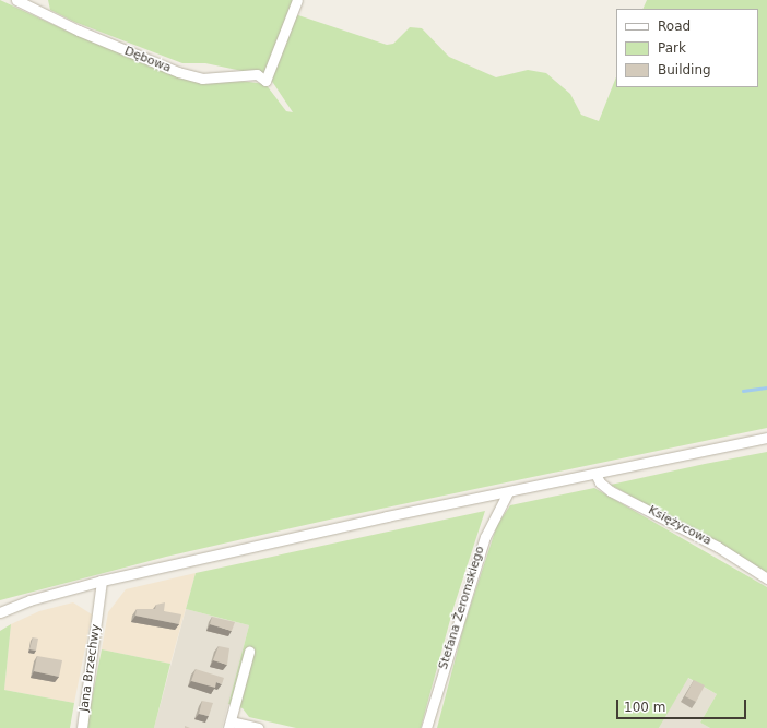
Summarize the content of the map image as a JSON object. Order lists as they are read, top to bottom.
{
  "streets": {
    "street": [
      "Dębowa",
      "Księżycowa",
      "Stefana Żeromskiego",
      "Jana Brzechwy"
    ]
  },
  "legend": ["Road", "Park", "Building"],
  "scale_bar": "100 m"
}
